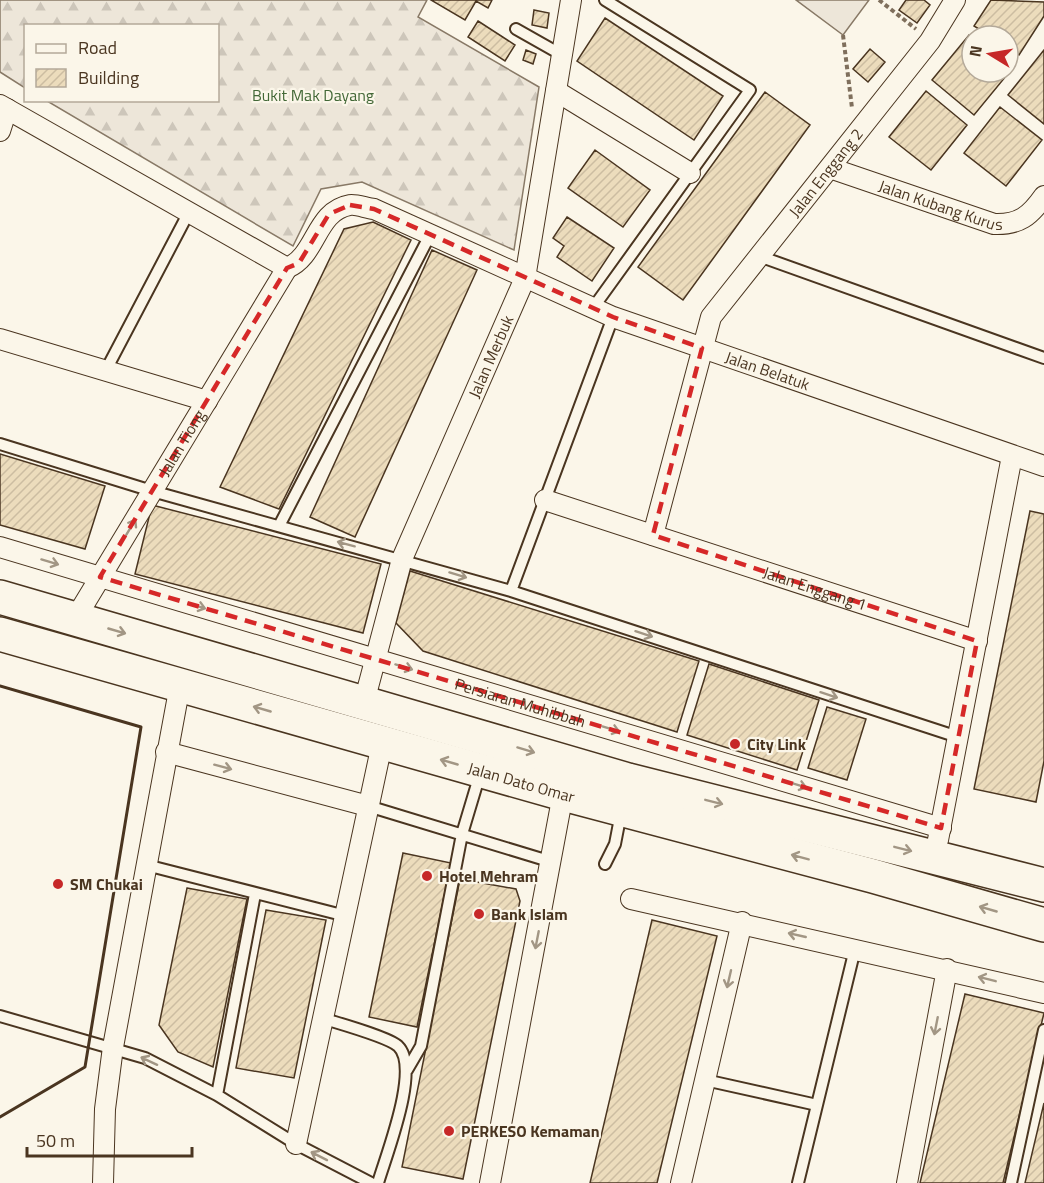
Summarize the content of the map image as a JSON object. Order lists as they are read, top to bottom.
{
  "streets": {
    "highway": ["Jalan Dato Omar"],
    "street": [
      "Jalan Enggang 2",
      "Jalan Kubang Kurus",
      "Jalan Merbuk",
      "Jalan Belatuk",
      "Jalan Tiong",
      "Jalan Enggang 1",
      "Persiaran Muhibbah"
    ]
  },
  "crossings": [
    ["Jalan Enggang 2", "Jalan Kubang Kurus"],
    ["Jalan Enggang 2", "Jalan Belatuk"],
    ["Jalan Merbuk", "Jalan Belatuk"],
    ["Jalan Merbuk", "Persiaran Muhibbah"],
    ["Jalan Merbuk", "Jalan Dato Omar"],
    ["Jalan Belatuk", "Jalan Tiong"],
    ["Jalan Tiong", "Persiaran Muhibbah"],
    ["Jalan Tiong", "Jalan Dato Omar"],
    ["Persiaran Muhibbah", "Jalan Dato Omar"]
  ],
  "parks": ["Bukit Mak Dayang"],
  "places": [
    "City Link",
    "Hotel Mehram",
    "SM Chukai",
    "Bank Islam",
    "PERKESO Kemaman"
  ],
  "legend": ["Road", "Building"],
  "scale_bar": "50 m",
  "north": "left"
}
